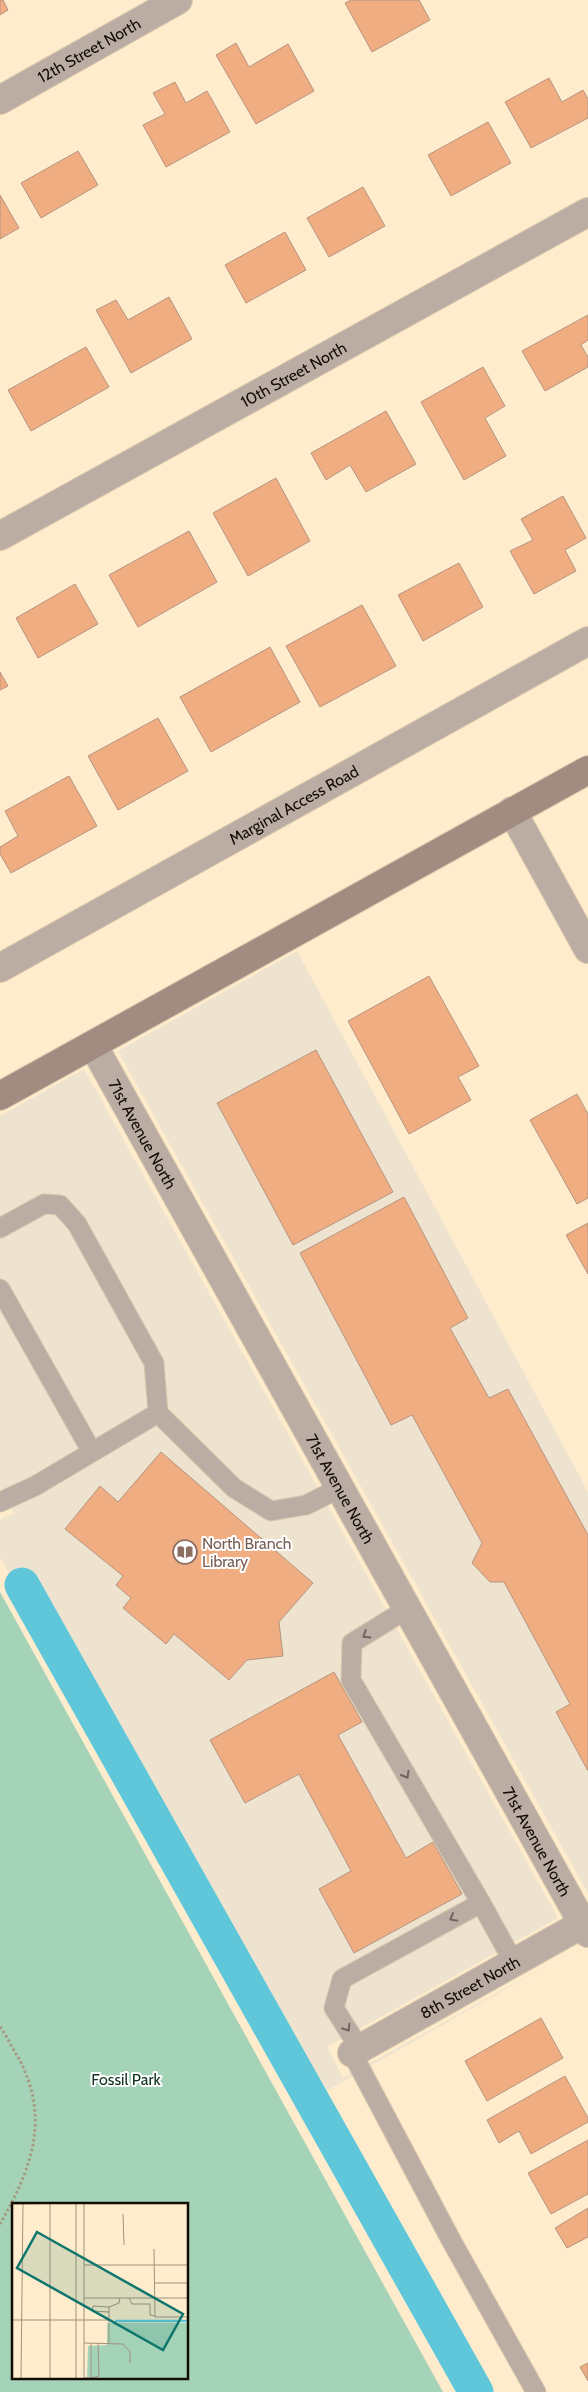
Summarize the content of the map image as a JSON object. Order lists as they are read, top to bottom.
{
  "streets": {
    "street": [
      "12th Street North",
      "10th Street North",
      "Marginal Access Road",
      "71st Avenue North",
      "8th Street North"
    ]
  },
  "crossings": [
    ["71st Avenue North", "8th Street North"]
  ],
  "parks": ["Fossil Park"],
  "places": {
    "library": ["North Branch Library"]
  }
}
